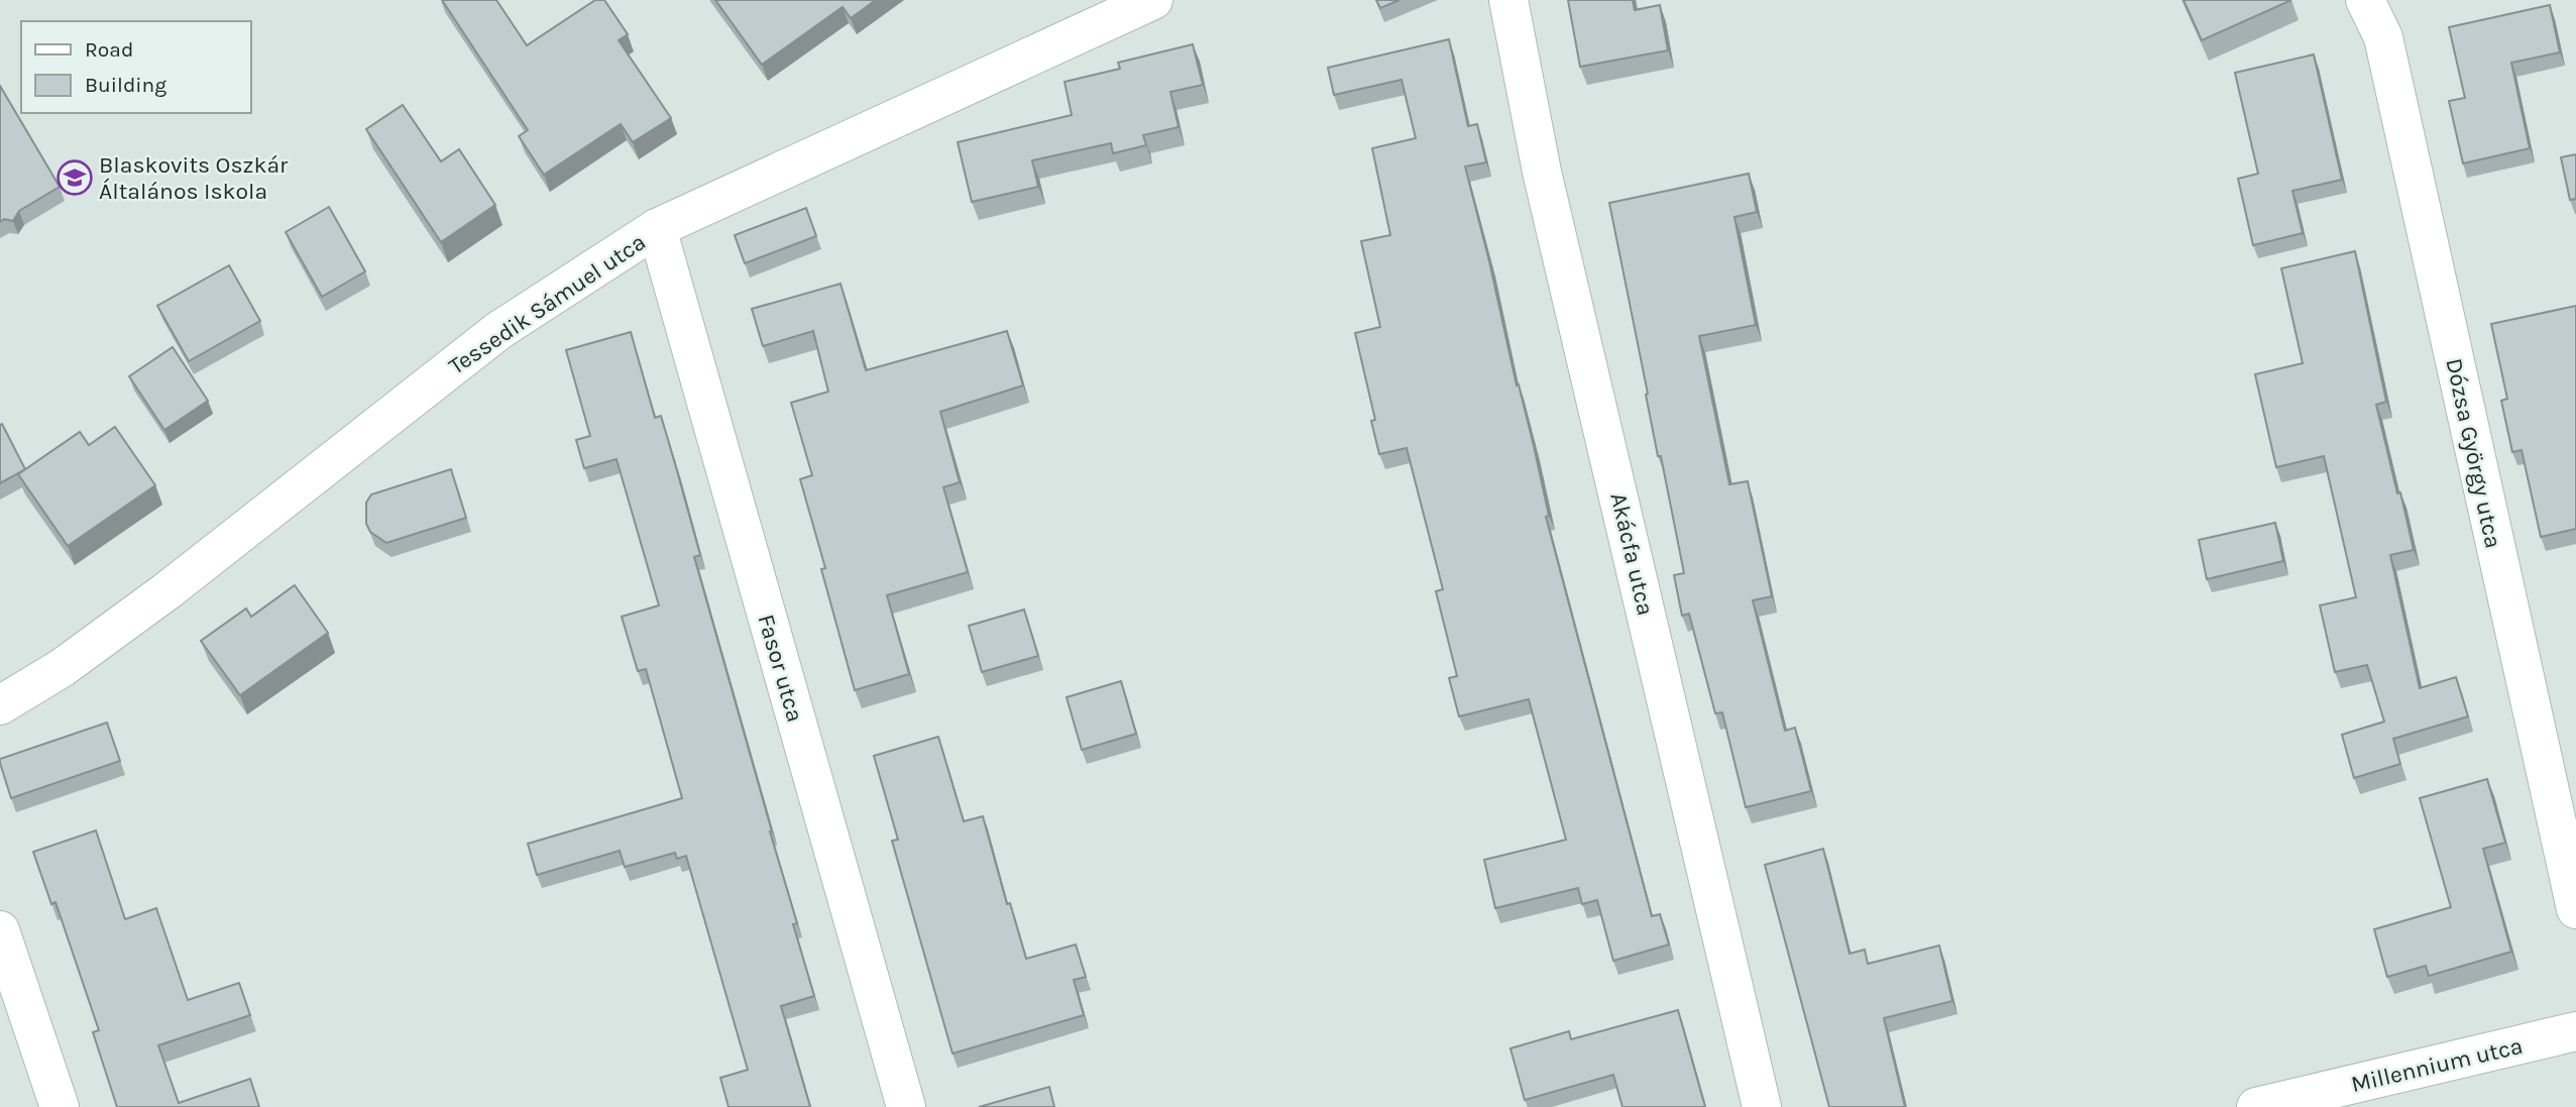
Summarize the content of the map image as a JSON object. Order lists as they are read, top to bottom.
{
  "streets": {
    "street": [
      "Tessedik Sámuel utca",
      "Dózsa György utca",
      "Akácfa utca",
      "Fasor utca",
      "Millennium utca"
    ]
  },
  "crossings": [
    ["Tessedik Sámuel utca", "Fasor utca"]
  ],
  "places": {
    "school or university": ["Blaskovits Oszkár Általános Iskola"]
  },
  "legend": ["Road", "Building"]
}
